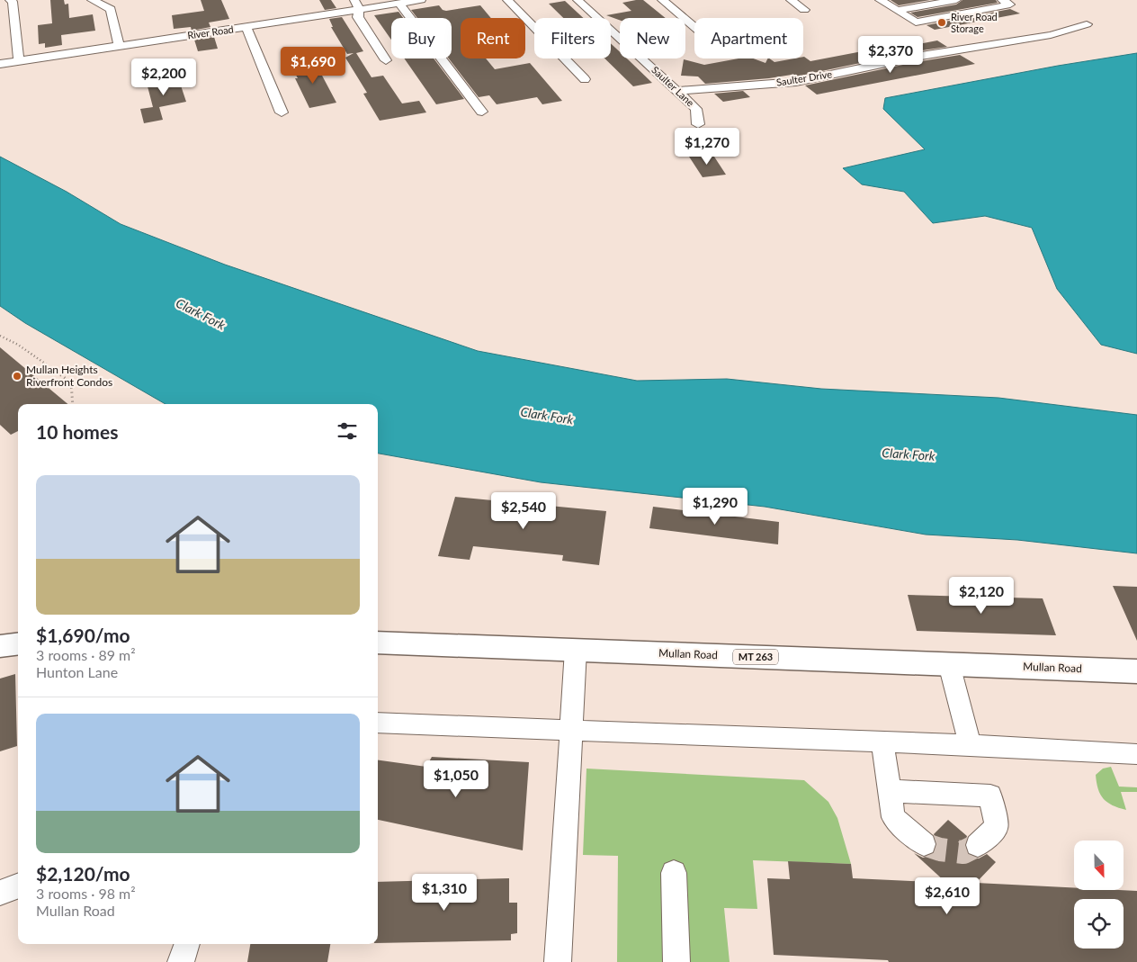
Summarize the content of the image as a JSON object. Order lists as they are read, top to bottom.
{
  "streets": {
    "main road": ["Mullan Road", "MT 263"],
    "street": ["River Road", "Saulter Drive", "Saulter Lane"]
  },
  "crossings": [
    ["Saulter Drive", "Saulter Lane"]
  ],
  "water": ["Clark Fork"],
  "places": ["River Road Storage", "Mullan Heights Riverfront Condos"],
  "north": "bottom",
  "page": {
    "chip": [
      "Buy",
      "Rent",
      "Filters",
      "New",
      "Apartment"
    ],
    "price": [
      "$2,370",
      "$1,690",
      "$2,200",
      "$1,270",
      "$1,290",
      "$2,540",
      "$2,120",
      "$1,050",
      "$1,310",
      "$2,610"
    ],
    "heading": "10 homes",
    "list": [
      {
        "name": "$1,690/mo",
        "note": "3 rooms · 89 m² · Hunton Lane"
      },
      {
        "name": "$2,120/mo",
        "note": "3 rooms · 98 m² · Mullan Road"
      }
    ]
  }
}
